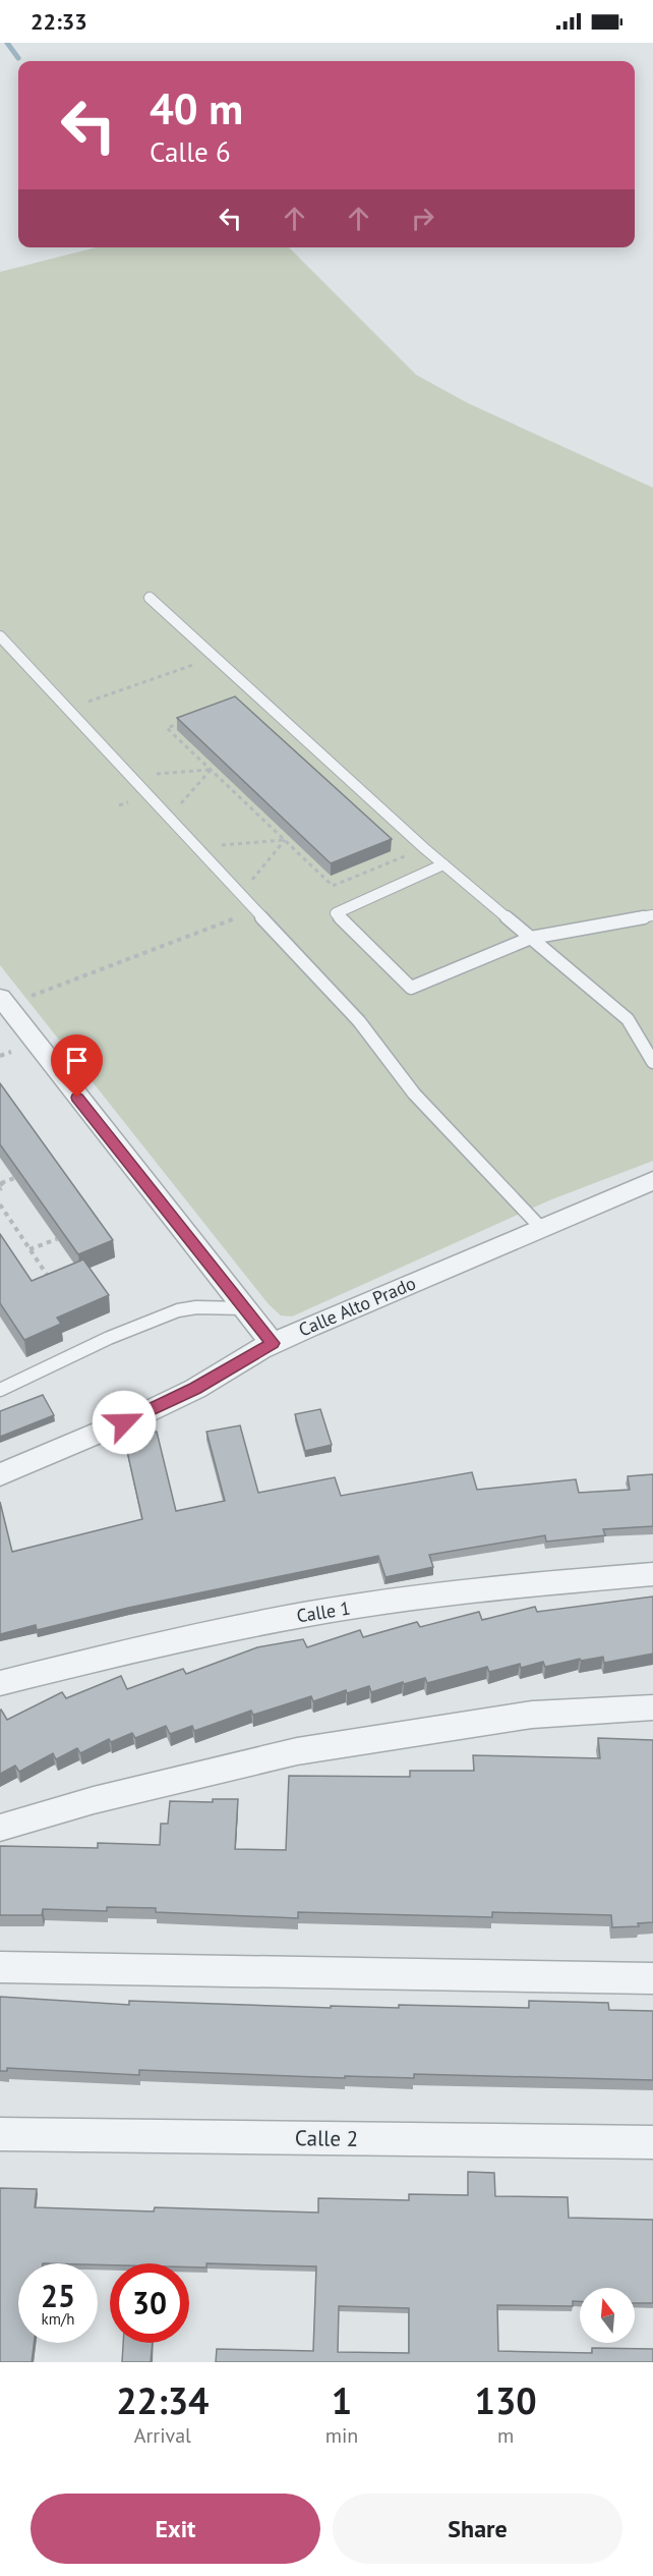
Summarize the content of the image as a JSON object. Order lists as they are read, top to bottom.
{
  "streets": {
    "street": ["Calle Alto Prado", "Calle 1", "Calle 2"]
  },
  "north": "top",
  "page": {
    "status": "22:33",
    "turn": ["40 m", "Calle 6"],
    "speed": "25 km/h",
    "limit": "30",
    "eta": [
      "22:34",
      "Arrival",
      "1",
      "min",
      "130",
      "m"
    ],
    "buttons": ["Exit", "Share"]
  }
}
